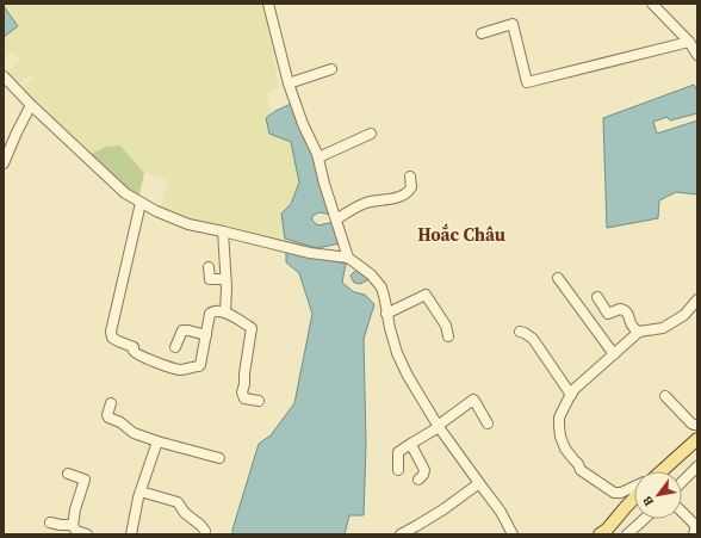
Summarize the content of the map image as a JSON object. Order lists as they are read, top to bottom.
{
  "districts": ["Hoắc Châu"],
  "north": "bottom left"
}
